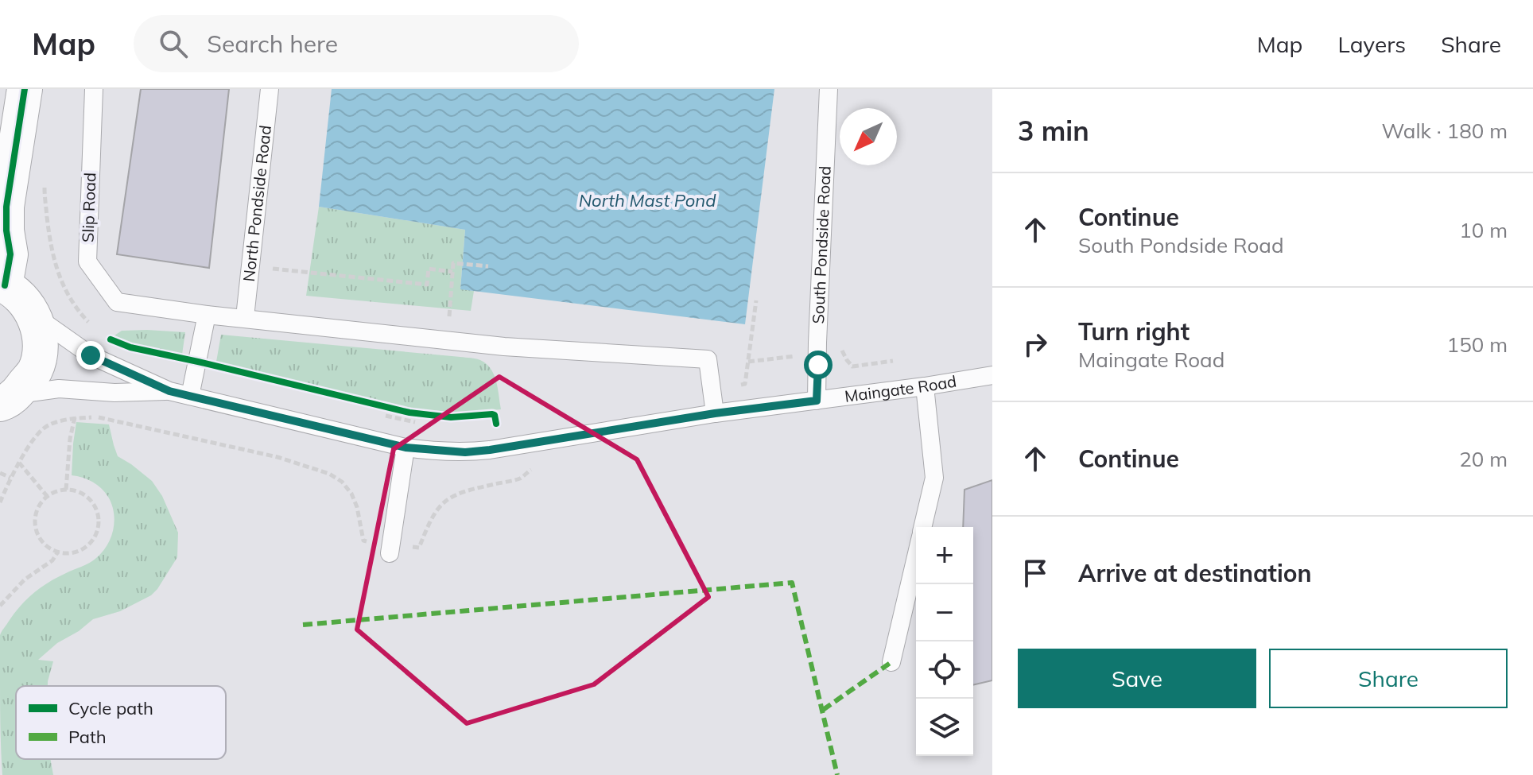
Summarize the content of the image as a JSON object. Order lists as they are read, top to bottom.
{
  "streets": {
    "lane": [
      "North Pondside Road",
      "Slip Road",
      "South Pondside Road",
      "Maingate Road"
    ]
  },
  "crossings": [
    ["North Pondside Road", "Slip Road"],
    ["South Pondside Road", "Maingate Road"]
  ],
  "water": ["North Mast Pond"],
  "legend": ["Cycle path", "Path"],
  "north": "bottom left",
  "page": {
    "header": "Map",
    "search": "Search here",
    "nav": ["Map", "Layers", "Share"],
    "heading": ["3 min", "Walk · 180 m"],
    "list": [
      ["Continue", "South Pondside Road", "10 m"],
      ["Turn right", "Maingate Road", "150 m"],
      ["Continue", "20 m"],
      "Arrive at destination"
    ],
    "map_buttons": ["+", "−"],
    "buttons": ["Save", "Share"]
  }
}
